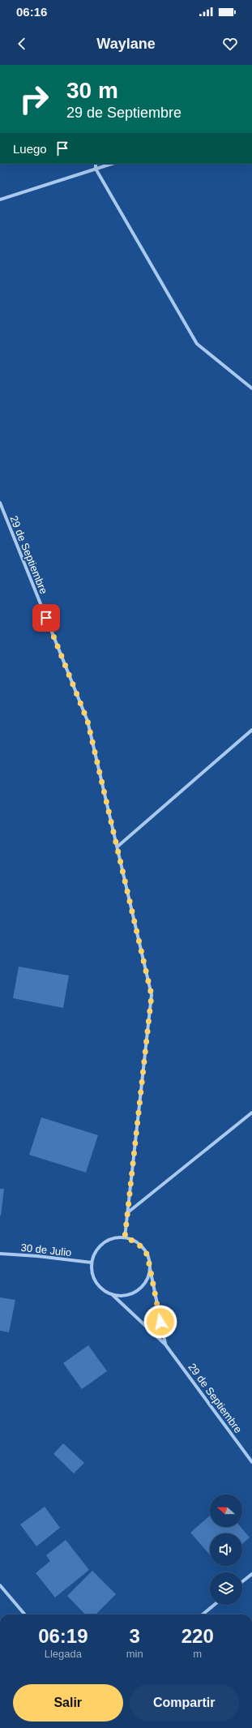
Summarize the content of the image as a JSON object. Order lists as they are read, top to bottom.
{
  "streets": {
    "street": ["29 de Septiembre", "30 de Julio"]
  },
  "crossings": [
    ["29 de Septiembre", "30 de Julio"]
  ],
  "north": "left",
  "page": {
    "status": "06:16",
    "header": "Waylane",
    "turn": ["30 m", "29 de Septiembre"],
    "then": "Luego",
    "eta": [
      "06:19",
      "Llegada",
      "3",
      "min",
      "220",
      "m"
    ],
    "buttons": ["Salir", "Compartir"]
  }
}
